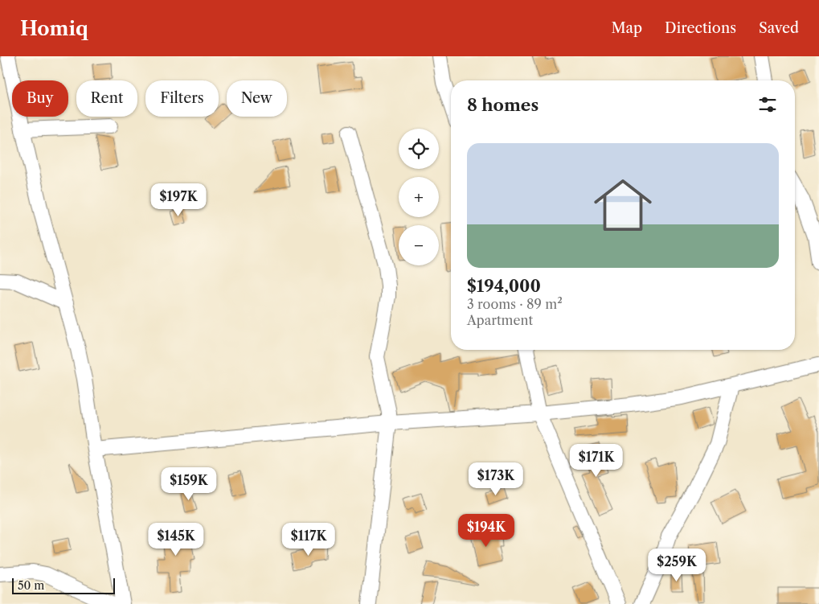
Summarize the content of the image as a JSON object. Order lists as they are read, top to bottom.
{
  "scale_bar": "50 m",
  "page": {
    "header": "Homiq",
    "nav": ["Map", "Directions", "Saved"],
    "chip": [
      "Buy",
      "Rent",
      "Filters",
      "New"
    ],
    "heading": "8 homes",
    "map_buttons": ["+", "−"],
    "list": [
      {
        "name": "$194,000",
        "note": "3 rooms · 89 m² · Apartment"
      }
    ],
    "price": [
      "$197K",
      "$171K",
      "$173K",
      "$159K",
      "$194K",
      "$145K",
      "$117K",
      "$259K"
    ],
    "scale": "50 m"
  }
}
